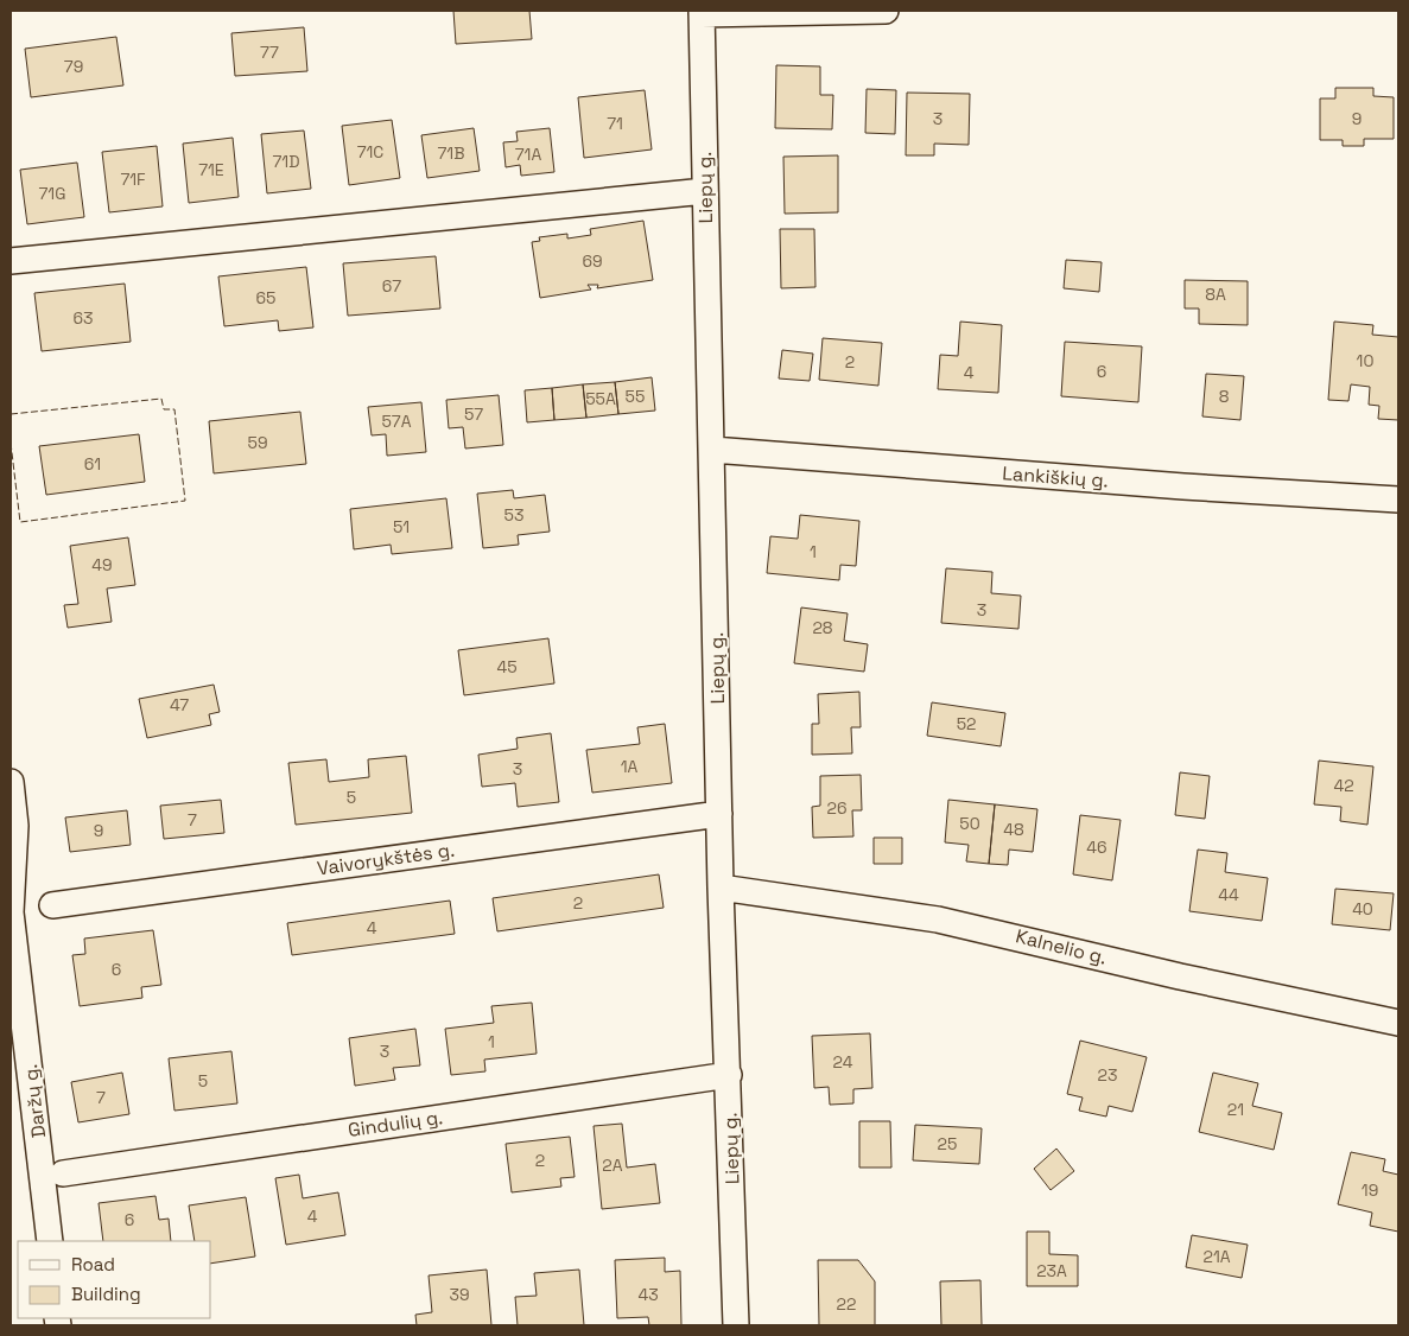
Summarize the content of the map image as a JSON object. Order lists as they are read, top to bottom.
{
  "streets": {
    "street": [
      "Liepų g.",
      "Lankiškių g.",
      "Vaivorykštės g.",
      "Kalnelio g.",
      "Daržų g.",
      "Gindulių g."
    ]
  },
  "crossings": [
    ["Liepų g.", "Lankiškių g."],
    ["Liepų g.", "Vaivorykštės g."],
    ["Liepų g.", "Kalnelio g."],
    ["Liepų g.", "Gindulių g."]
  ],
  "house_numbers": [
    "77",
    "79",
    "3",
    "9",
    "71",
    "71C",
    "71B",
    "71A",
    "71D",
    "71E",
    "71F",
    "71G",
    "69",
    "67",
    "8A",
    "65",
    "63",
    "10",
    "2",
    "6",
    "4",
    "55",
    "8",
    "55A",
    "57",
    "57A",
    "59",
    "61",
    "53",
    "51",
    "1",
    "49",
    "3",
    "28",
    "45",
    "47",
    "52",
    "1A",
    "3",
    "42",
    "5",
    "26",
    "7",
    "50",
    "48",
    "9",
    "46",
    "44",
    "2",
    "40",
    "4",
    "6",
    "1",
    "3",
    "24",
    "23",
    "5",
    "7",
    "21",
    "25",
    "2",
    "2A",
    "19",
    "4",
    "6",
    "21A",
    "23A",
    "39",
    "43",
    "22"
  ],
  "legend": ["Road", "Building"]
}
